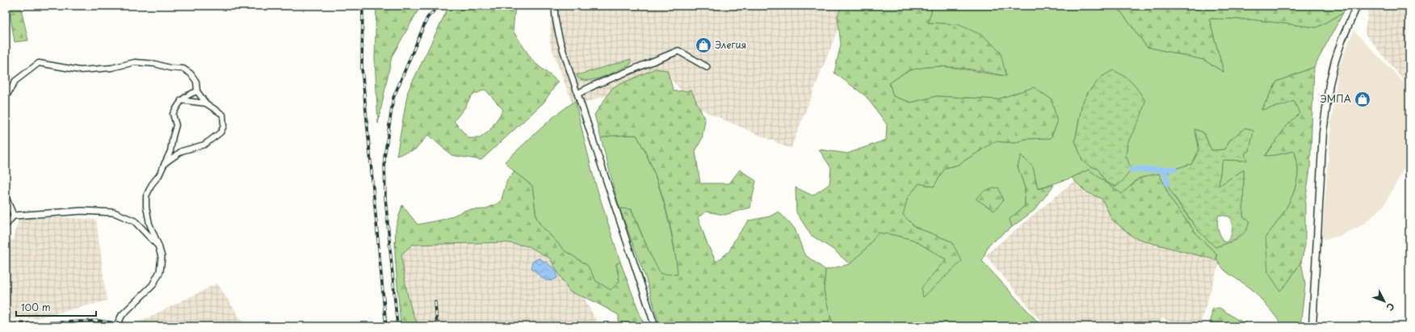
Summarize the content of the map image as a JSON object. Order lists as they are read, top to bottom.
{
  "places": {
    "shop": ["Элегия", "ЭМПА"]
  },
  "scale_bar": "100 m",
  "north": "bottom right"
}
